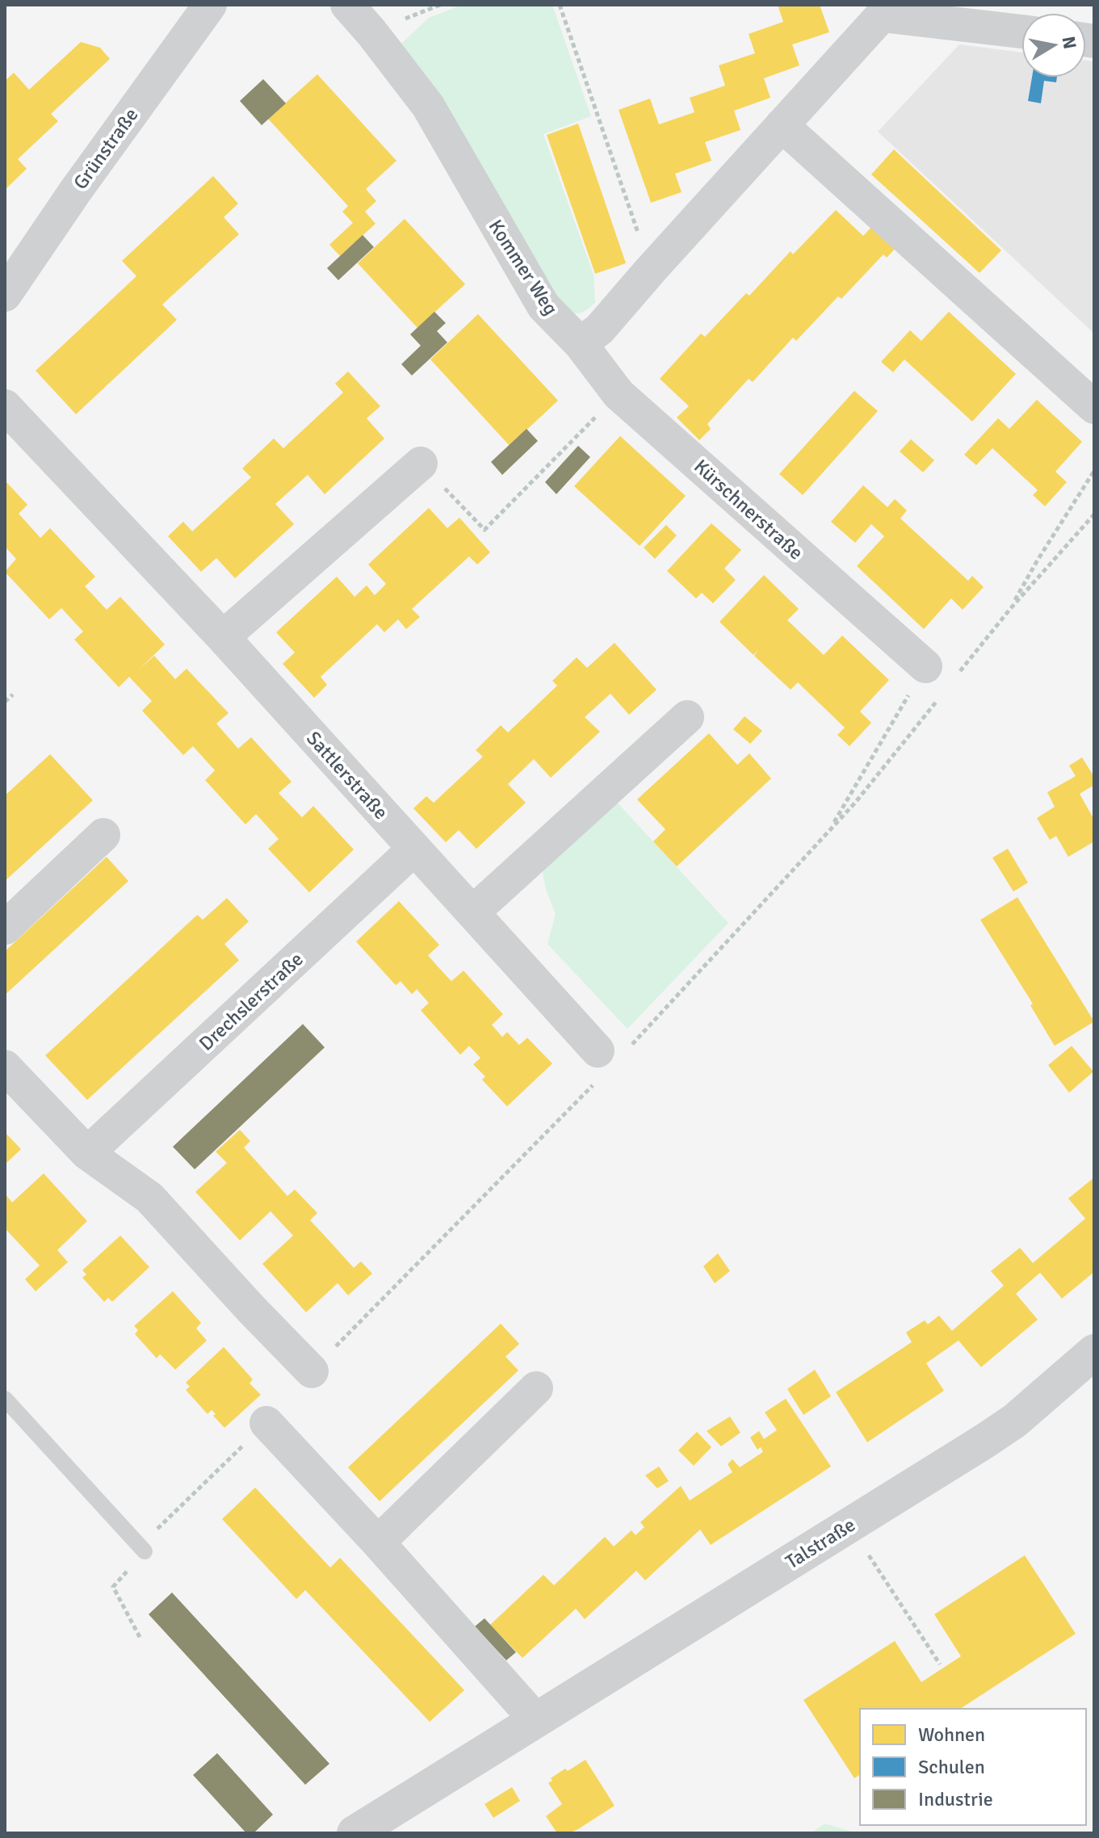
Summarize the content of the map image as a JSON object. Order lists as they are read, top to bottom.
{
  "streets": {
    "street": [
      "Grünstraße",
      "Kommer Weg",
      "Kürschnerstraße",
      "Sattlerstraße",
      "Drechslerstraße",
      "Talstraße"
    ]
  },
  "crossings": [
    ["Kommer Weg", "Kürschnerstraße"],
    ["Sattlerstraße", "Drechslerstraße"]
  ],
  "legend": ["Wohnen", "Schulen", "Industrie"],
  "north": "right"
}
